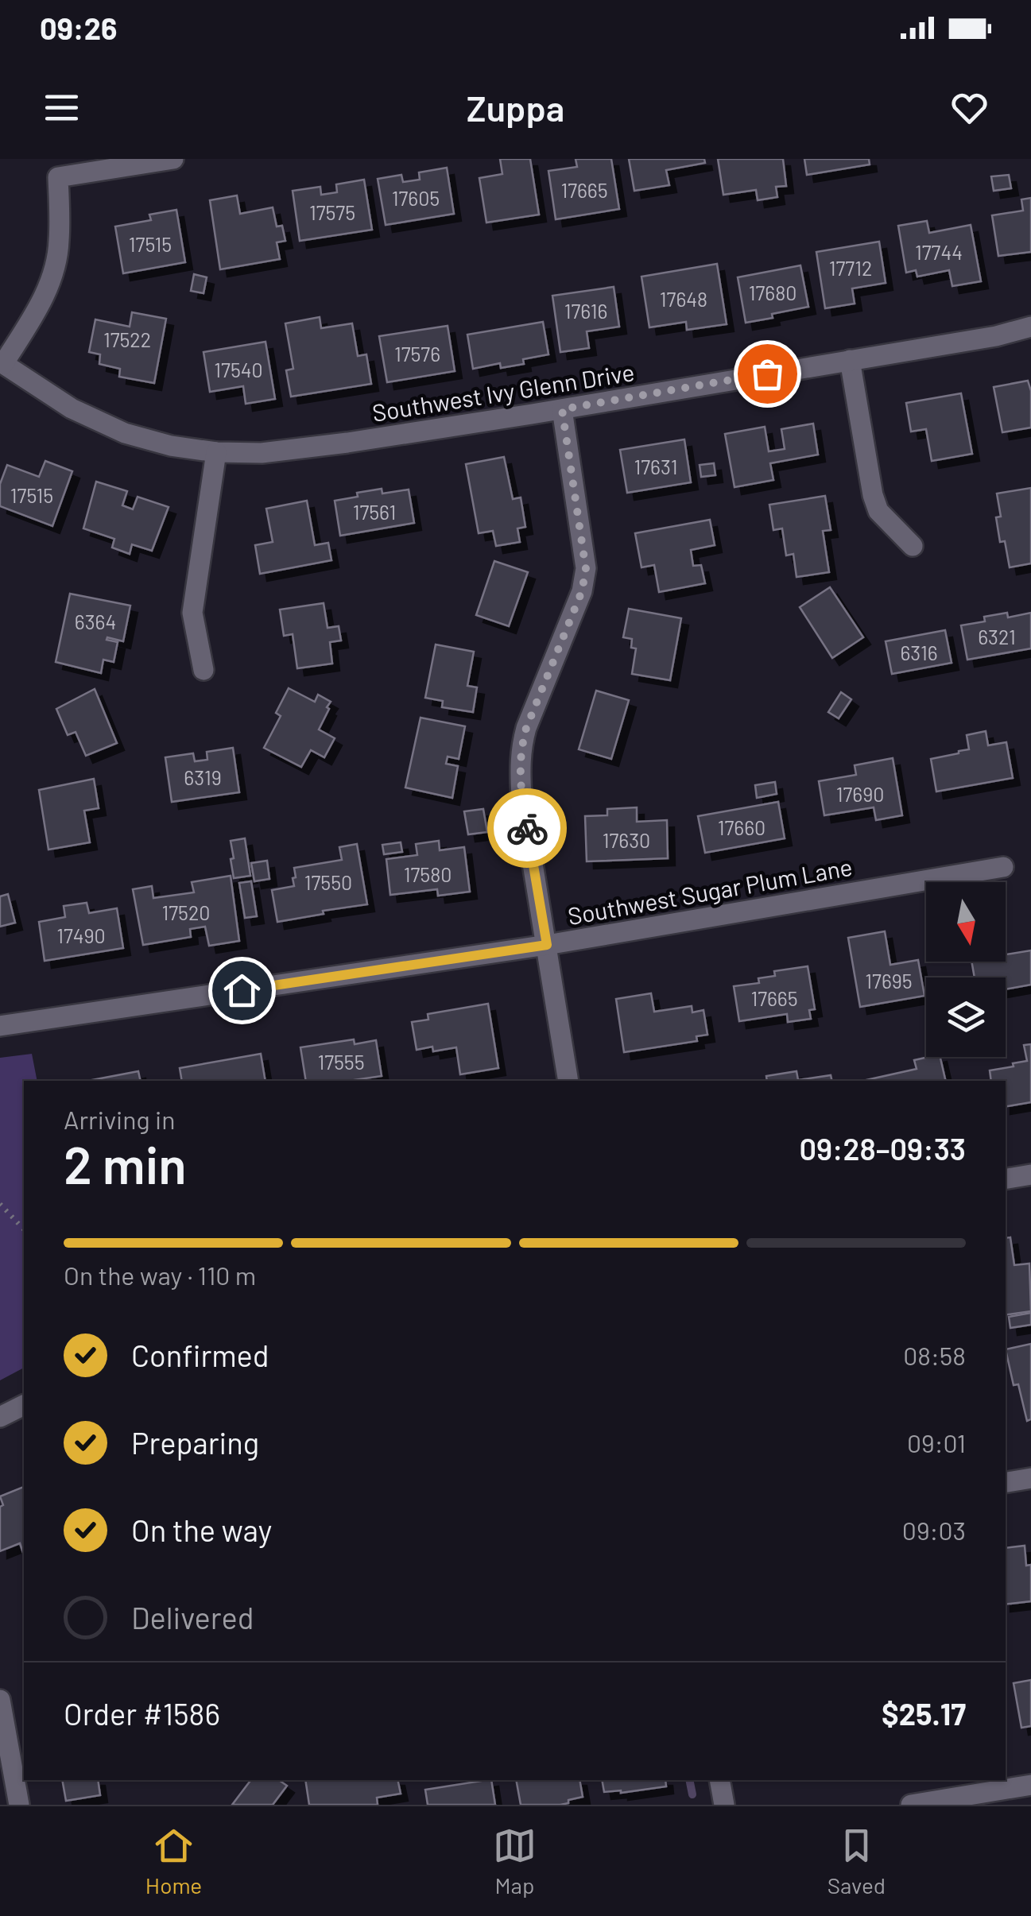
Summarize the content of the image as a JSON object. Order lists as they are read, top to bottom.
{
  "streets": {
    "street": ["Southwest Ivy Glenn Drive", "Southwest Sugar Plum Lane"]
  },
  "house_numbers": [
    "17665",
    "17605",
    "17575",
    "17515",
    "17744",
    "17712",
    "17680",
    "17648",
    "17616",
    "17522",
    "17576",
    "17540",
    "17631",
    "17515",
    "17561",
    "6364",
    "6321",
    "6316",
    "6319",
    "17690",
    "17660",
    "17630",
    "17580",
    "17550",
    "17520",
    "17490",
    "17695",
    "17665",
    "17555"
  ],
  "north": "bottom",
  "page": {
    "status": "09:26",
    "header": "Zuppa",
    "heading": ["2 min", "Arriving in", "09:28–09:33"],
    "panel": ["Order #1586", "$25.17"],
    "bar": "On the way · 110 m",
    "list": [
      ["Confirmed", "08:58"],
      ["Preparing", "09:01"],
      ["On the way", "09:03"],
      "Delivered"
    ],
    "tabs": ["Home", "Map", "Saved"]
  }
}
